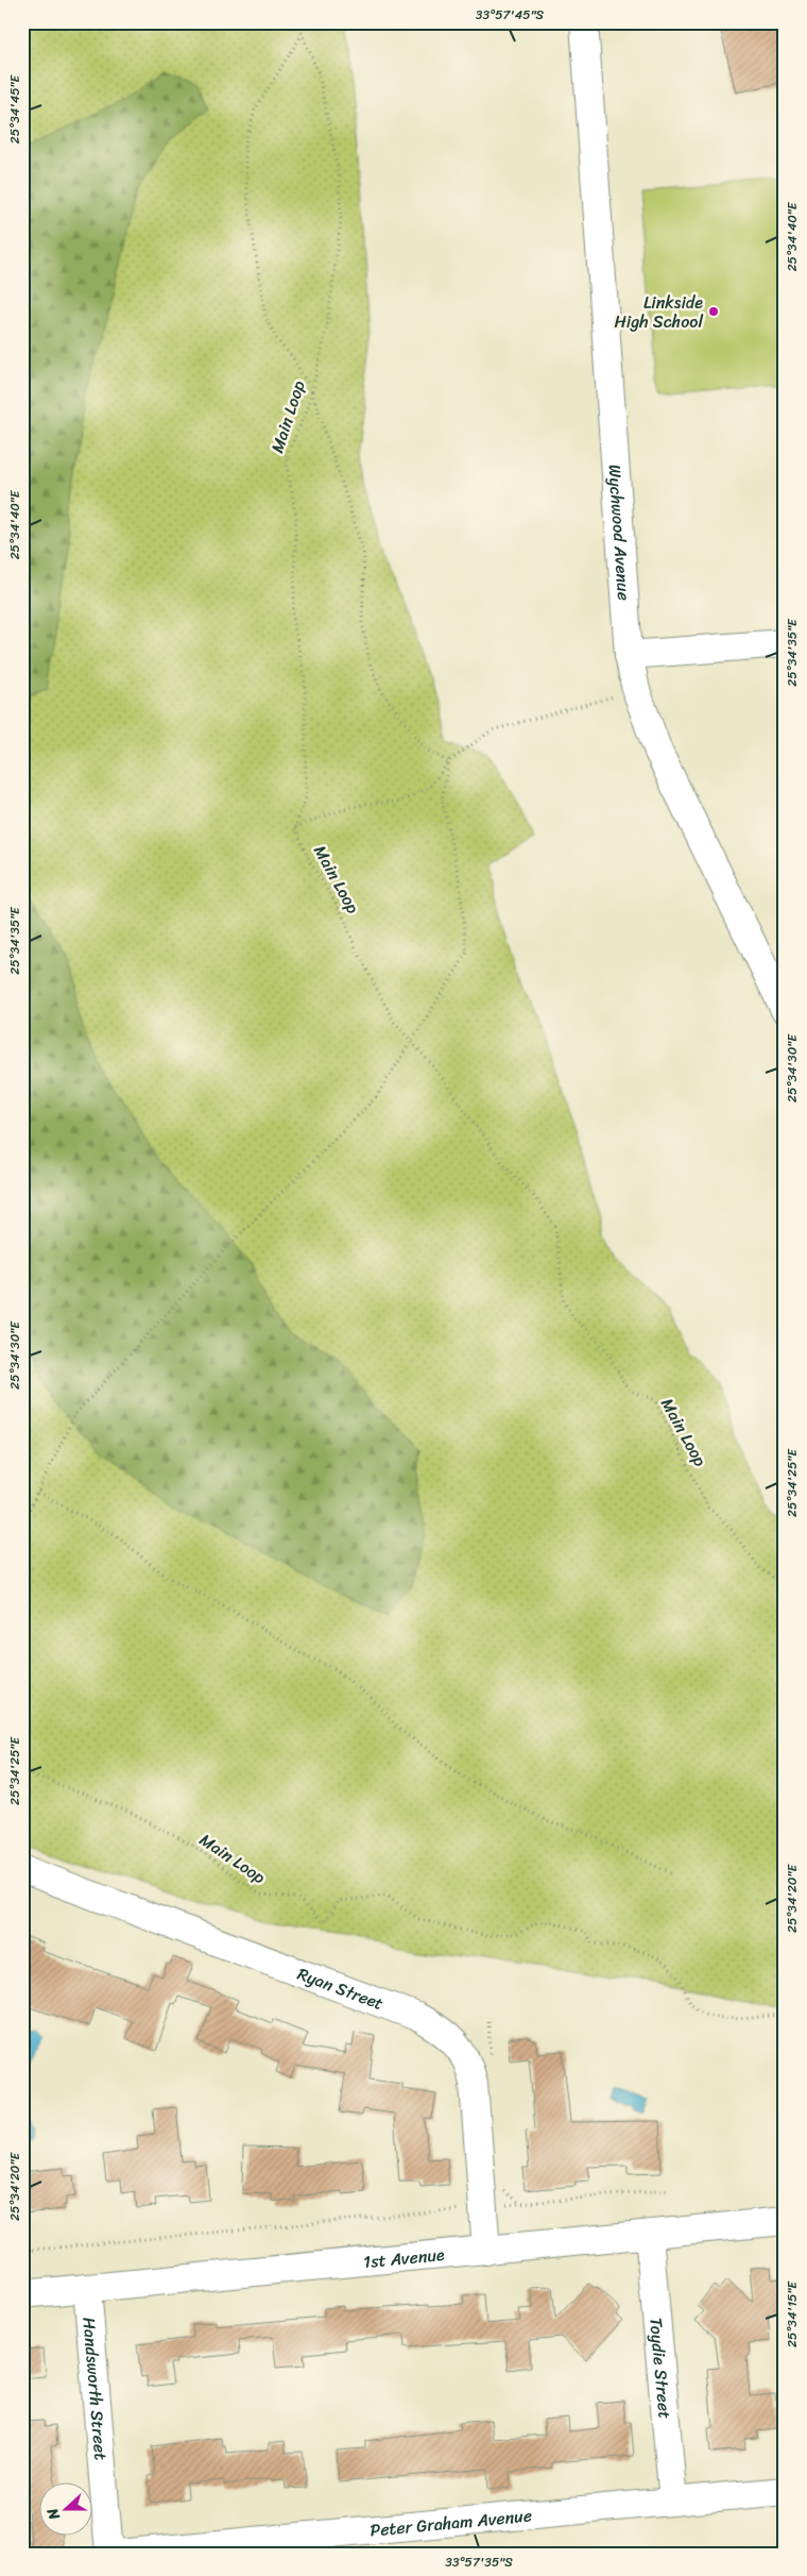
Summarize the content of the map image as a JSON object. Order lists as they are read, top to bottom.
{
  "streets": {
    "street": [
      "Wychwood Avenue",
      "Ryan Street",
      "1st Avenue",
      "Toydie Street",
      "Handsworth Street",
      "Peter Graham Avenue"
    ],
    "path": ["Main Loop"]
  },
  "crossings": [
    ["Ryan Street", "1st Avenue"],
    ["1st Avenue", "Toydie Street"],
    ["1st Avenue", "Handsworth Street"],
    ["Toydie Street", "Peter Graham Avenue"]
  ],
  "places": ["Linkside High School"],
  "north": "left",
  "coordinates": [
    "33°57'45\"S",
    "25°34'45\"E",
    "25°34'40\"E",
    "25°34'35\"E",
    "25°34'30\"E",
    "25°34'25\"E",
    "25°34'20\"E",
    "25°34'15\"E",
    "33°57'35\"S"
  ]
}
